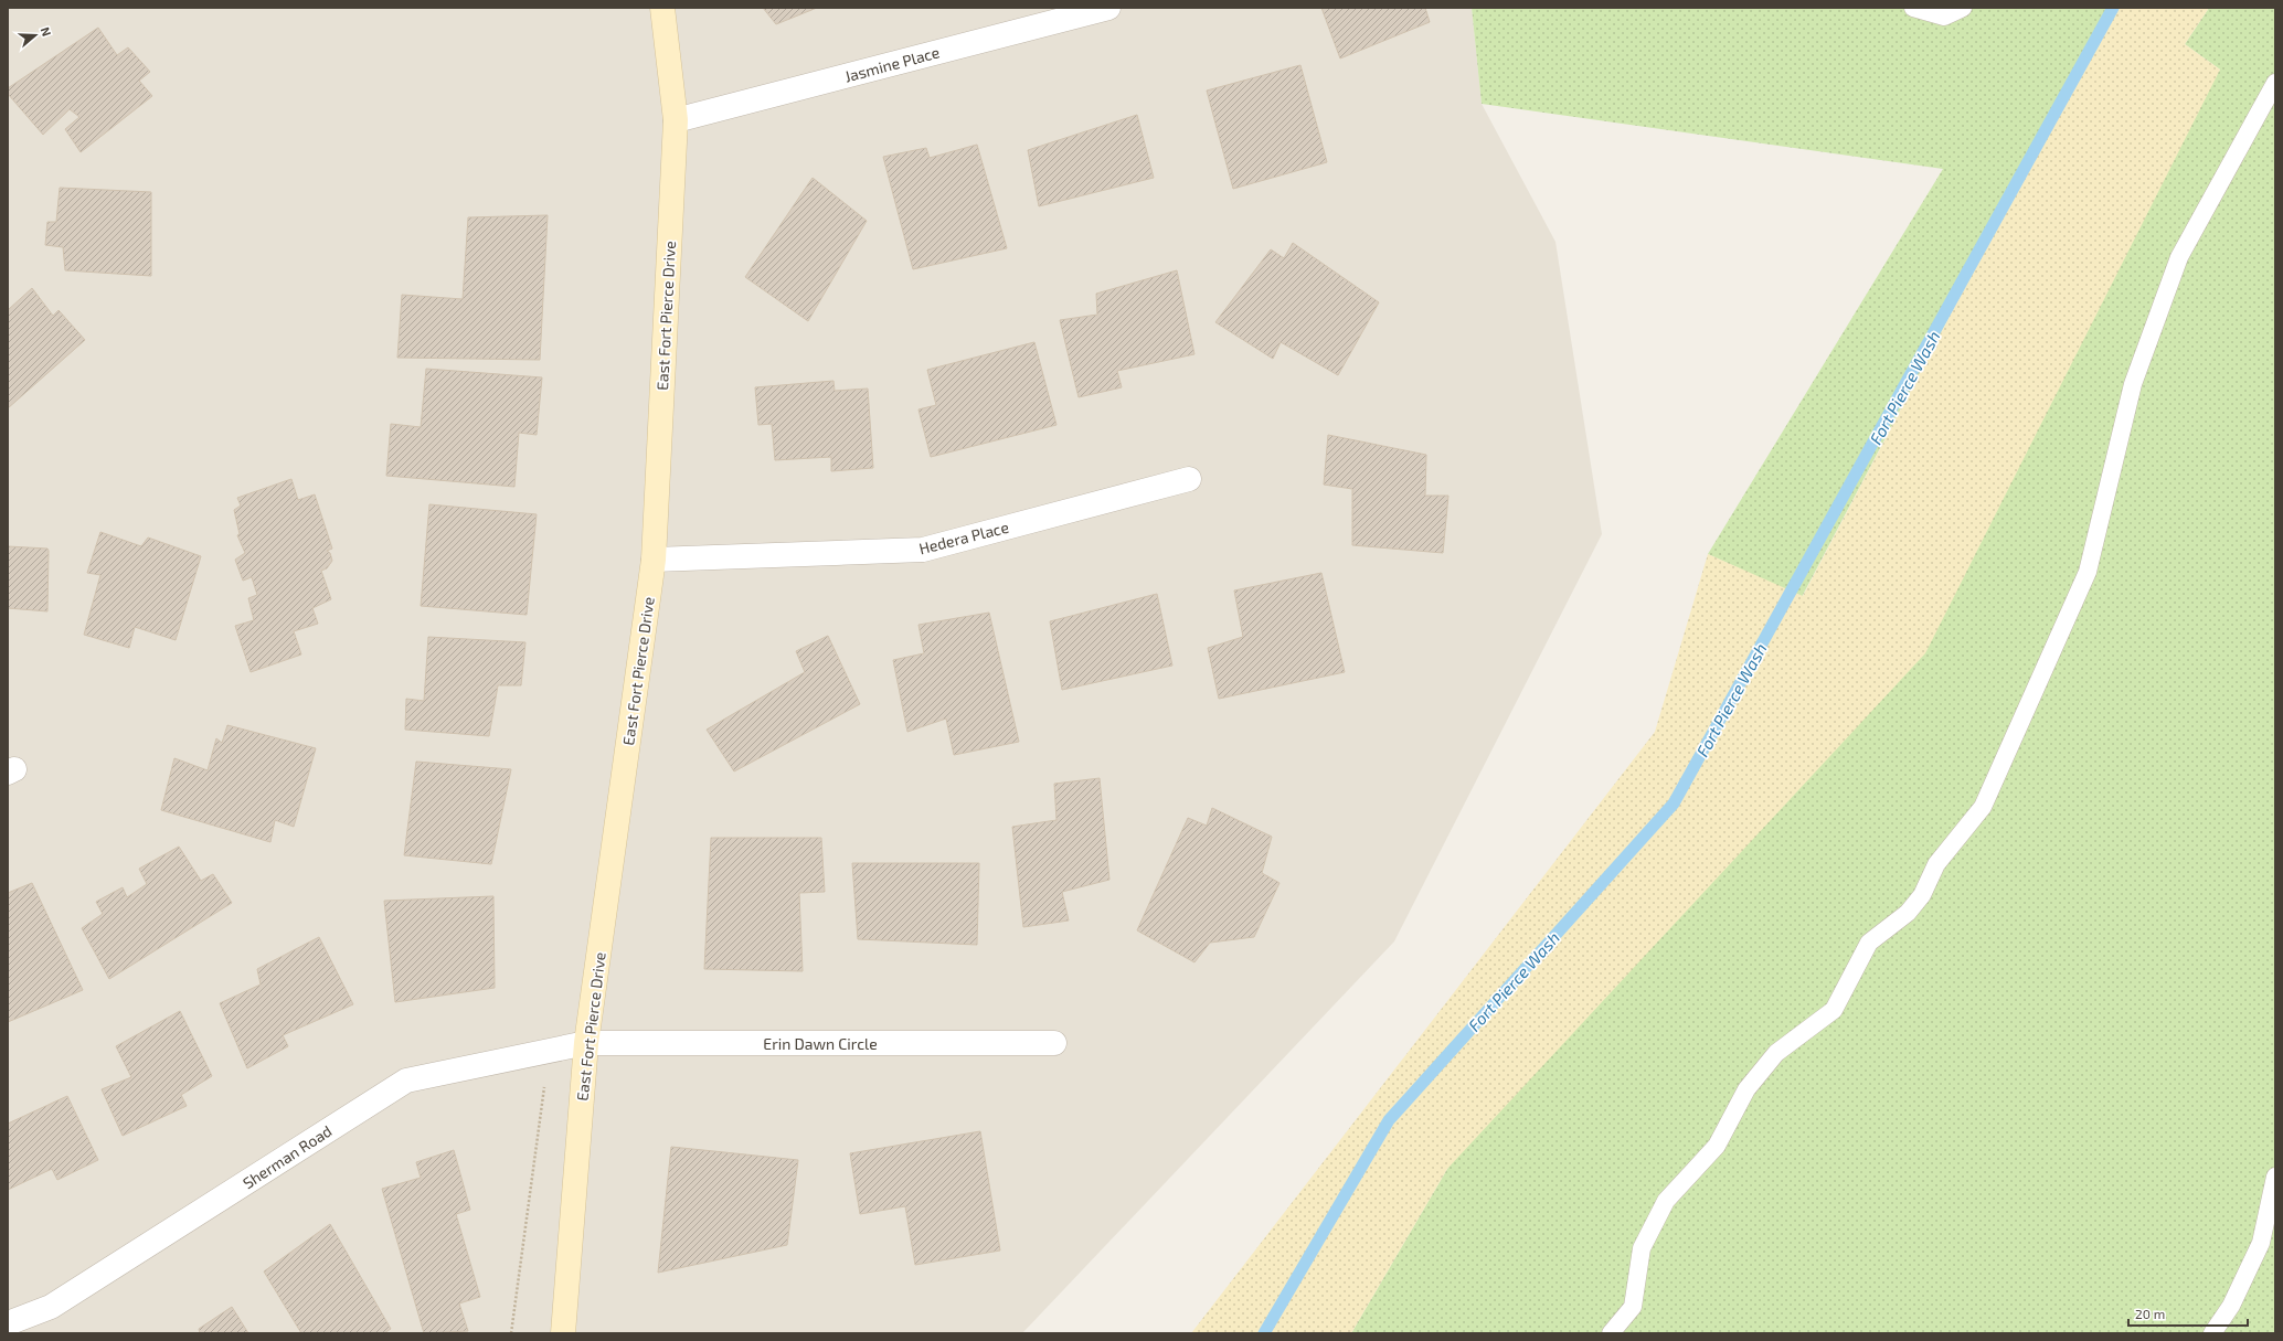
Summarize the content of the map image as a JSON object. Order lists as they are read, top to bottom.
{
  "streets": {
    "street": [
      "Jasmine Place",
      "East Fort Pierce Drive",
      "Hedera Place",
      "Erin Dawn Circle",
      "Sherman Road"
    ]
  },
  "crossings": [
    ["Jasmine Place", "East Fort Pierce Drive"],
    ["East Fort Pierce Drive", "Hedera Place"],
    ["East Fort Pierce Drive", "Erin Dawn Circle"],
    ["East Fort Pierce Drive", "Sherman Road"],
    ["Erin Dawn Circle", "Sherman Road"]
  ],
  "water": ["Fort Pierce Wash"],
  "scale_bar": "20 m",
  "north": "right"
}
